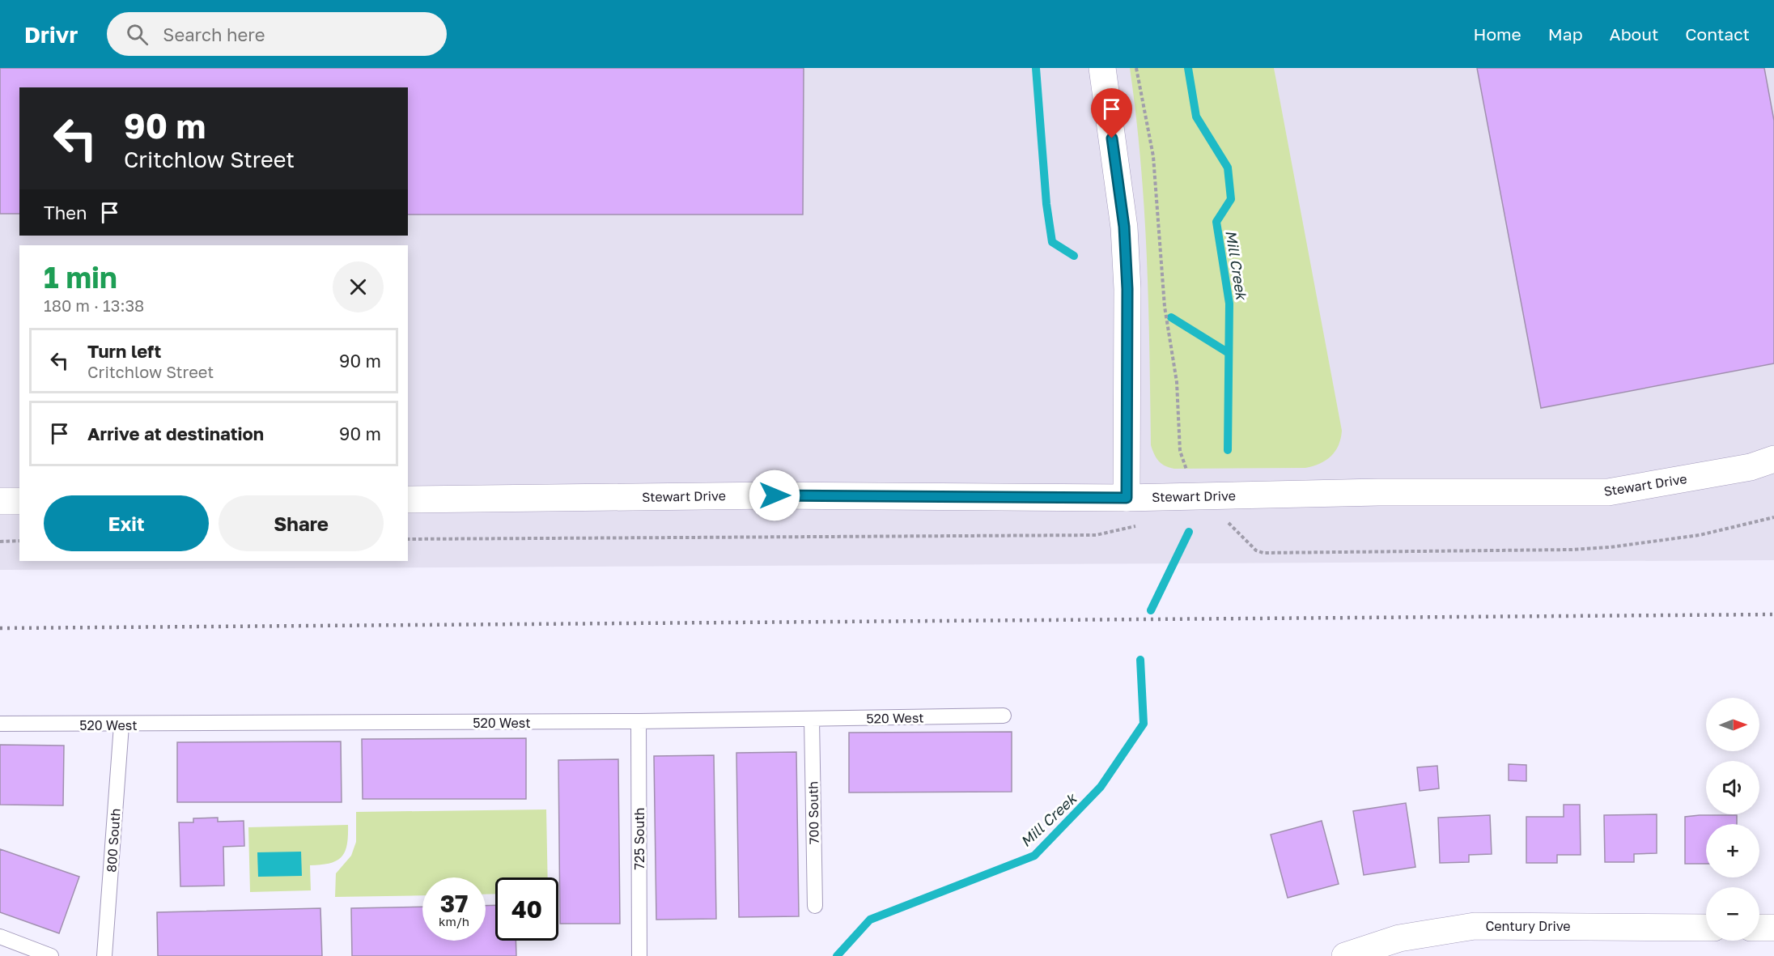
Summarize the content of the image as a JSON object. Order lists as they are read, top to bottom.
{
  "streets": {
    "street": ["Stewart Drive", "Century Drive"],
    "lane": [
      "520 West",
      "700 South",
      "725 South",
      "800 South"
    ]
  },
  "crossings": [
    ["520 West", "700 South"],
    ["520 West", "725 South"],
    ["520 West", "800 South"]
  ],
  "water": ["Mill Creek"],
  "north": "right",
  "page": {
    "header": "Drivr",
    "search": "Search here",
    "nav": [
      "Home",
      "Map",
      "About",
      "Contact"
    ],
    "turn": ["90 m", "Critchlow Street"],
    "then": "Then",
    "heading": ["1 min", "180 m · 13:38"],
    "list": [
      {
        "name": "Turn left",
        "note": "Critchlow Street",
        "value": "90 m"
      },
      {
        "name": "Arrive at destination",
        "value": "90 m"
      }
    ],
    "buttons": ["Exit", "Share"],
    "map_buttons": ["+", "−"],
    "speed": "37 km/h",
    "limit": "40"
  }
}
